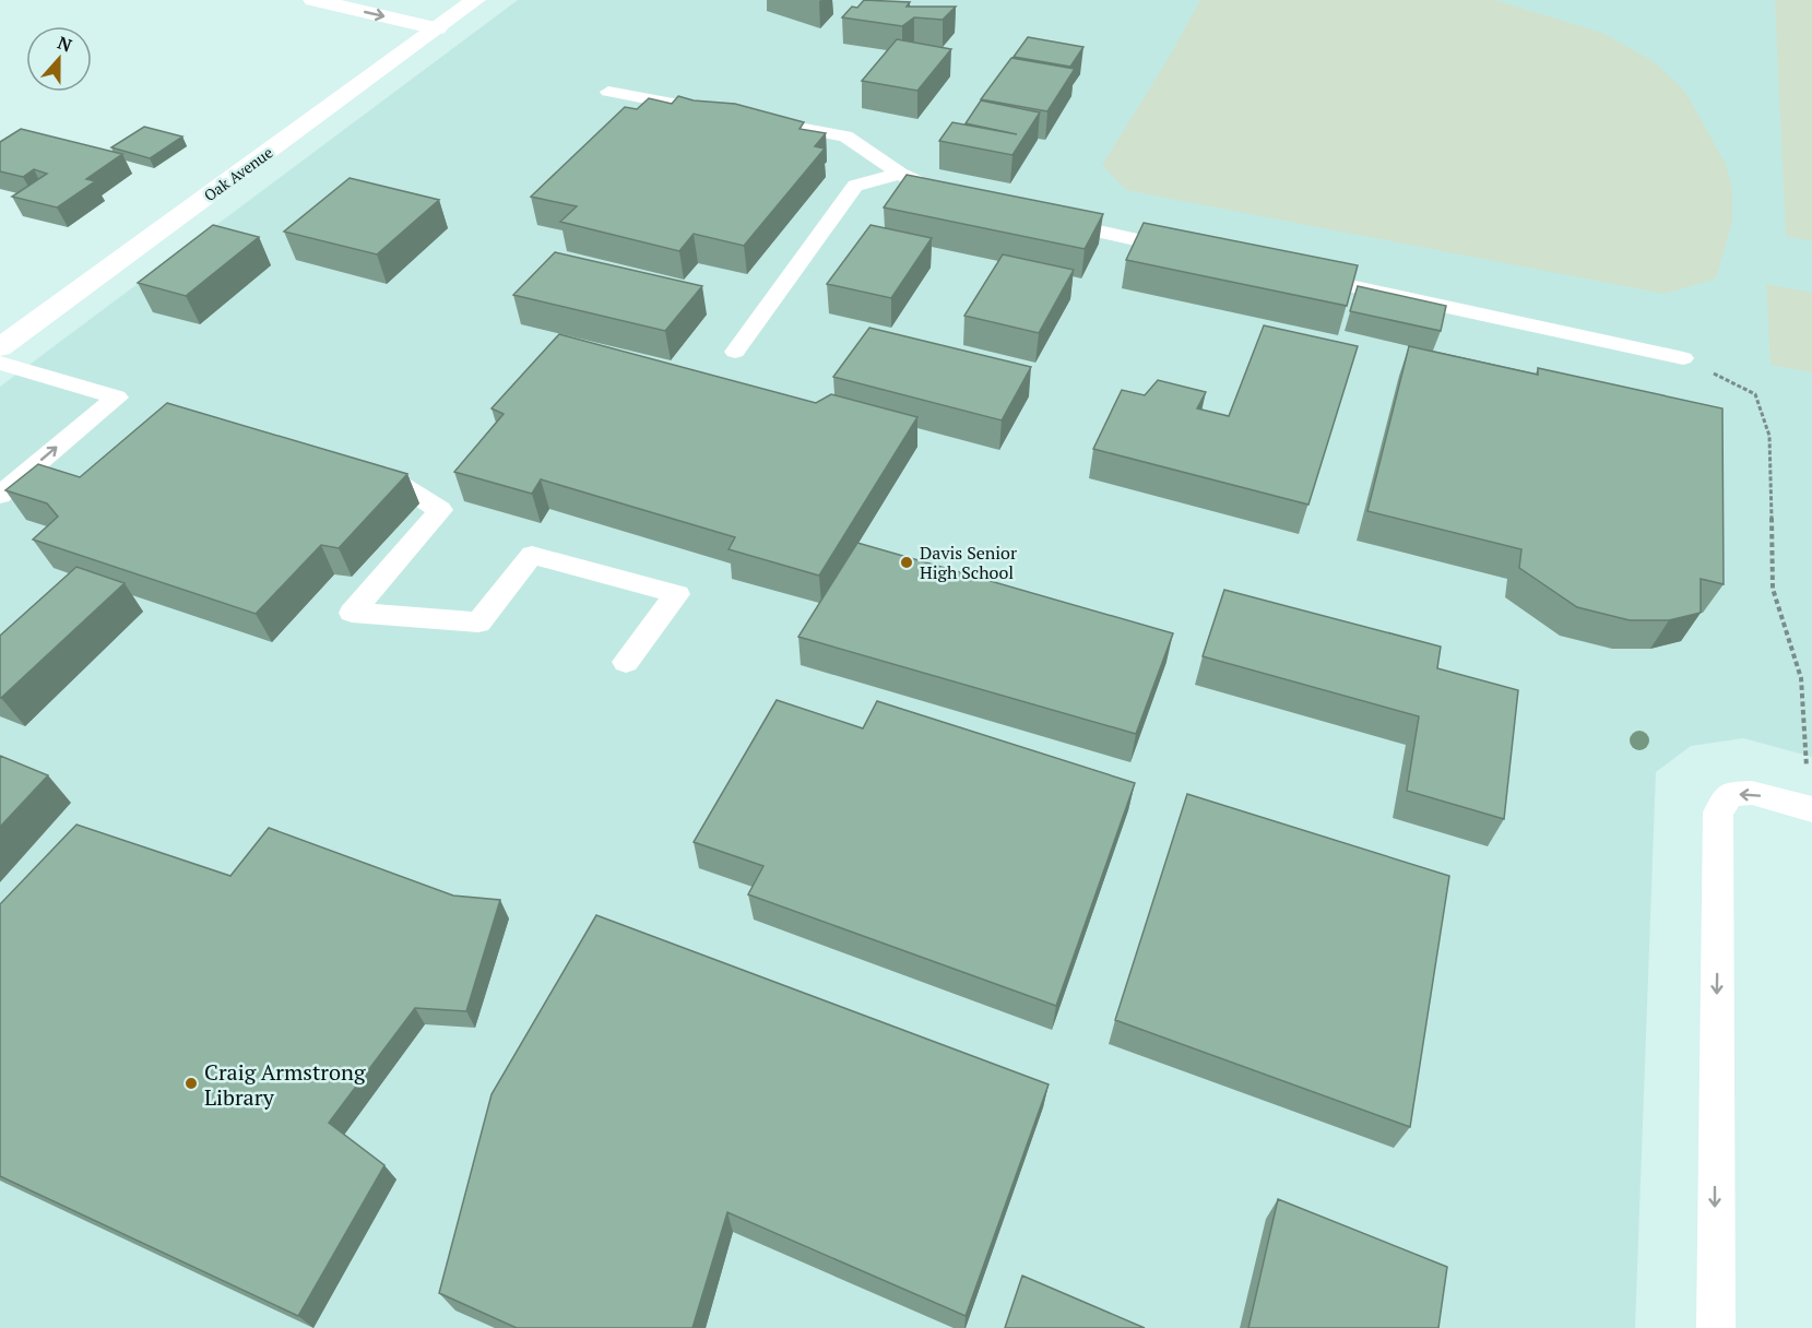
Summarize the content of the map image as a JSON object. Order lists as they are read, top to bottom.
{
  "streets": {
    "street": ["Oak Avenue"]
  },
  "places": ["Davis Senior High School", "Craig Armstrong Library"],
  "north": "top"
}
